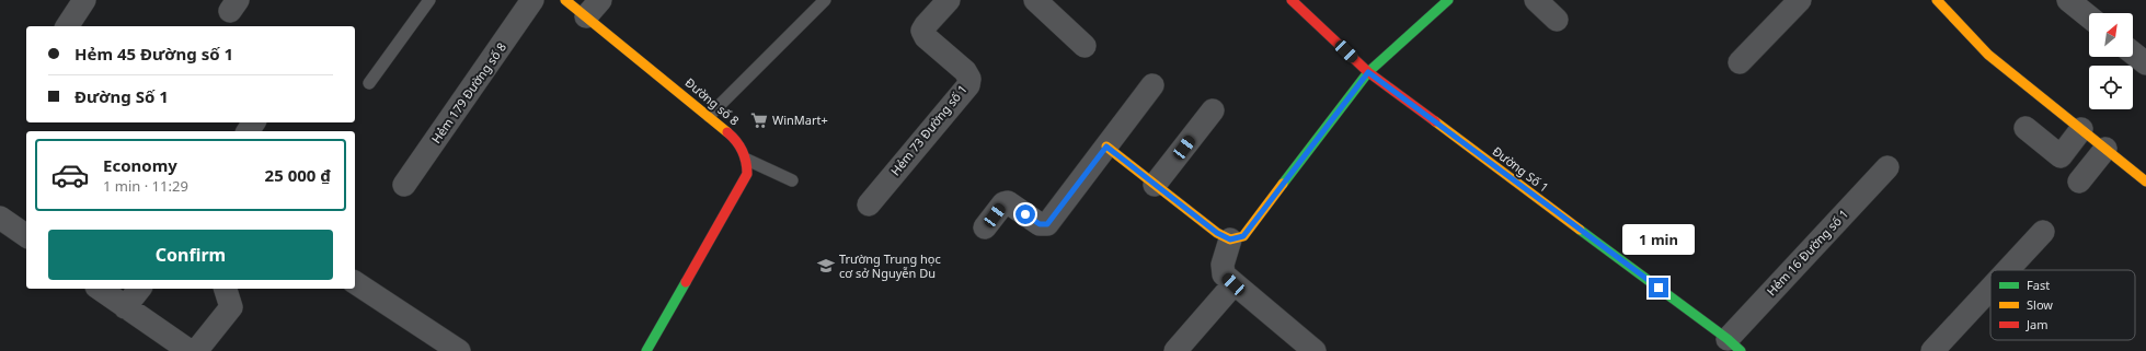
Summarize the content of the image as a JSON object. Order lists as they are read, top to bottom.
{
  "streets": {
    "street": [
      "Hẻm 179 Đường số 8",
      "Đường số 8",
      "Hẻm 73 Đường số 1",
      "Đường Số 1",
      "Hẻm 16 Đường số 1"
    ]
  },
  "crossings": [
    ["Đường Số 1", "Hẻm 16 Đường số 1"]
  ],
  "places": {
    "supermarket": ["WinMart+"],
    "school or university": ["Trường Trung học cơ sở Nguyễn Du"]
  },
  "legend": ["Fast", "Slow", "Jam"],
  "north": "top right",
  "page": {
    "banner": ["Hẻm 45 Đường số 1", "Đường Số 1"],
    "list": [
      {
        "name": "Economy",
        "note": "1 min · 11:29",
        "value": "25 000 ₫"
      }
    ],
    "buttons": "Confirm",
    "bubble": "1 min"
  }
}
